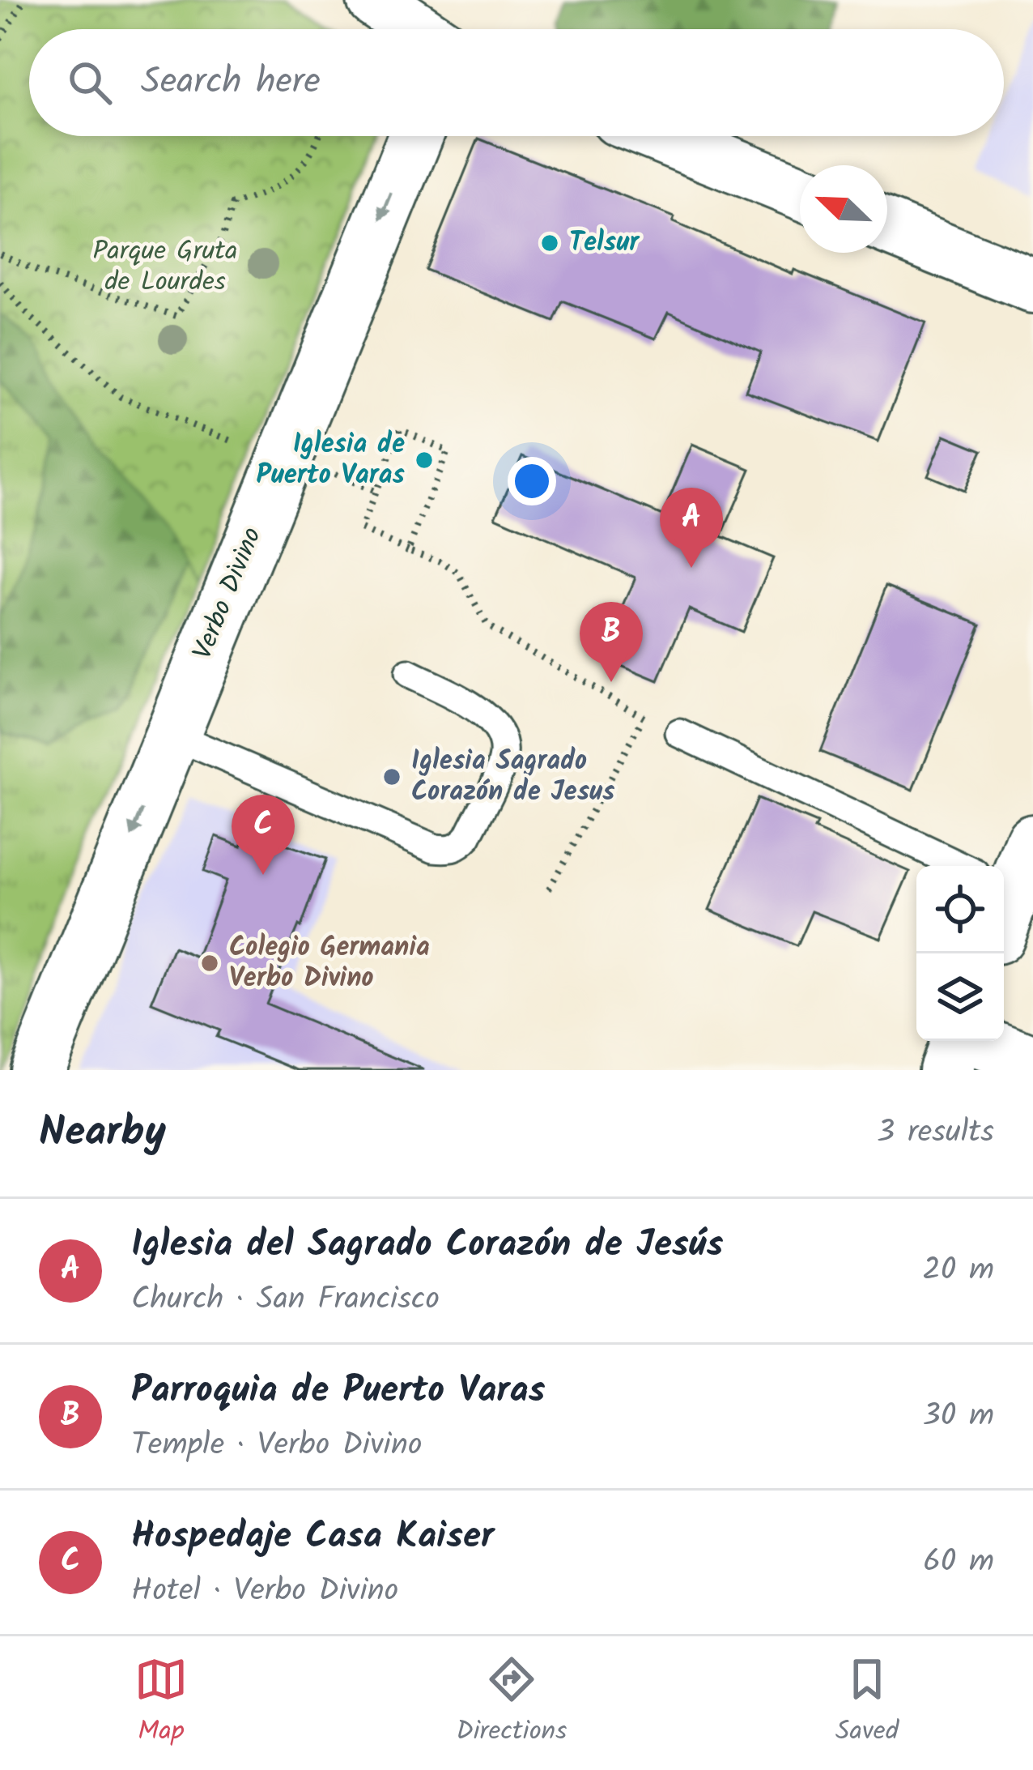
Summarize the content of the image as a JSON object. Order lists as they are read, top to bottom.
{
  "streets": {
    "street": ["Verbo Divino"]
  },
  "one_way": ["Verbo Divino"],
  "parks": ["Parque Gruta de Lourdes"],
  "places": [
    "Telsur",
    "Iglesia de Puerto Varas",
    "Iglesia Sagrado Corazón de Jesus",
    "Colegio Germania Verbo Divino"
  ],
  "north": "top left",
  "page": {
    "search": "Search here",
    "pins": ["A", "B", "C"],
    "heading": ["Nearby", "3 results"],
    "list": [
      {
        "mark": "A",
        "name": "Iglesia del Sagrado Corazón de Jesús",
        "note": "Church · San Francisco",
        "value": "20 m"
      },
      {
        "mark": "B",
        "name": "Parroquia de Puerto Varas",
        "note": "Temple · Verbo Divino",
        "value": "30 m"
      },
      {
        "mark": "C",
        "name": "Hospedaje Casa Kaiser",
        "note": "Hotel · Verbo Divino",
        "value": "60 m"
      }
    ],
    "nav": ["Map", "Directions", "Saved"]
  }
}
